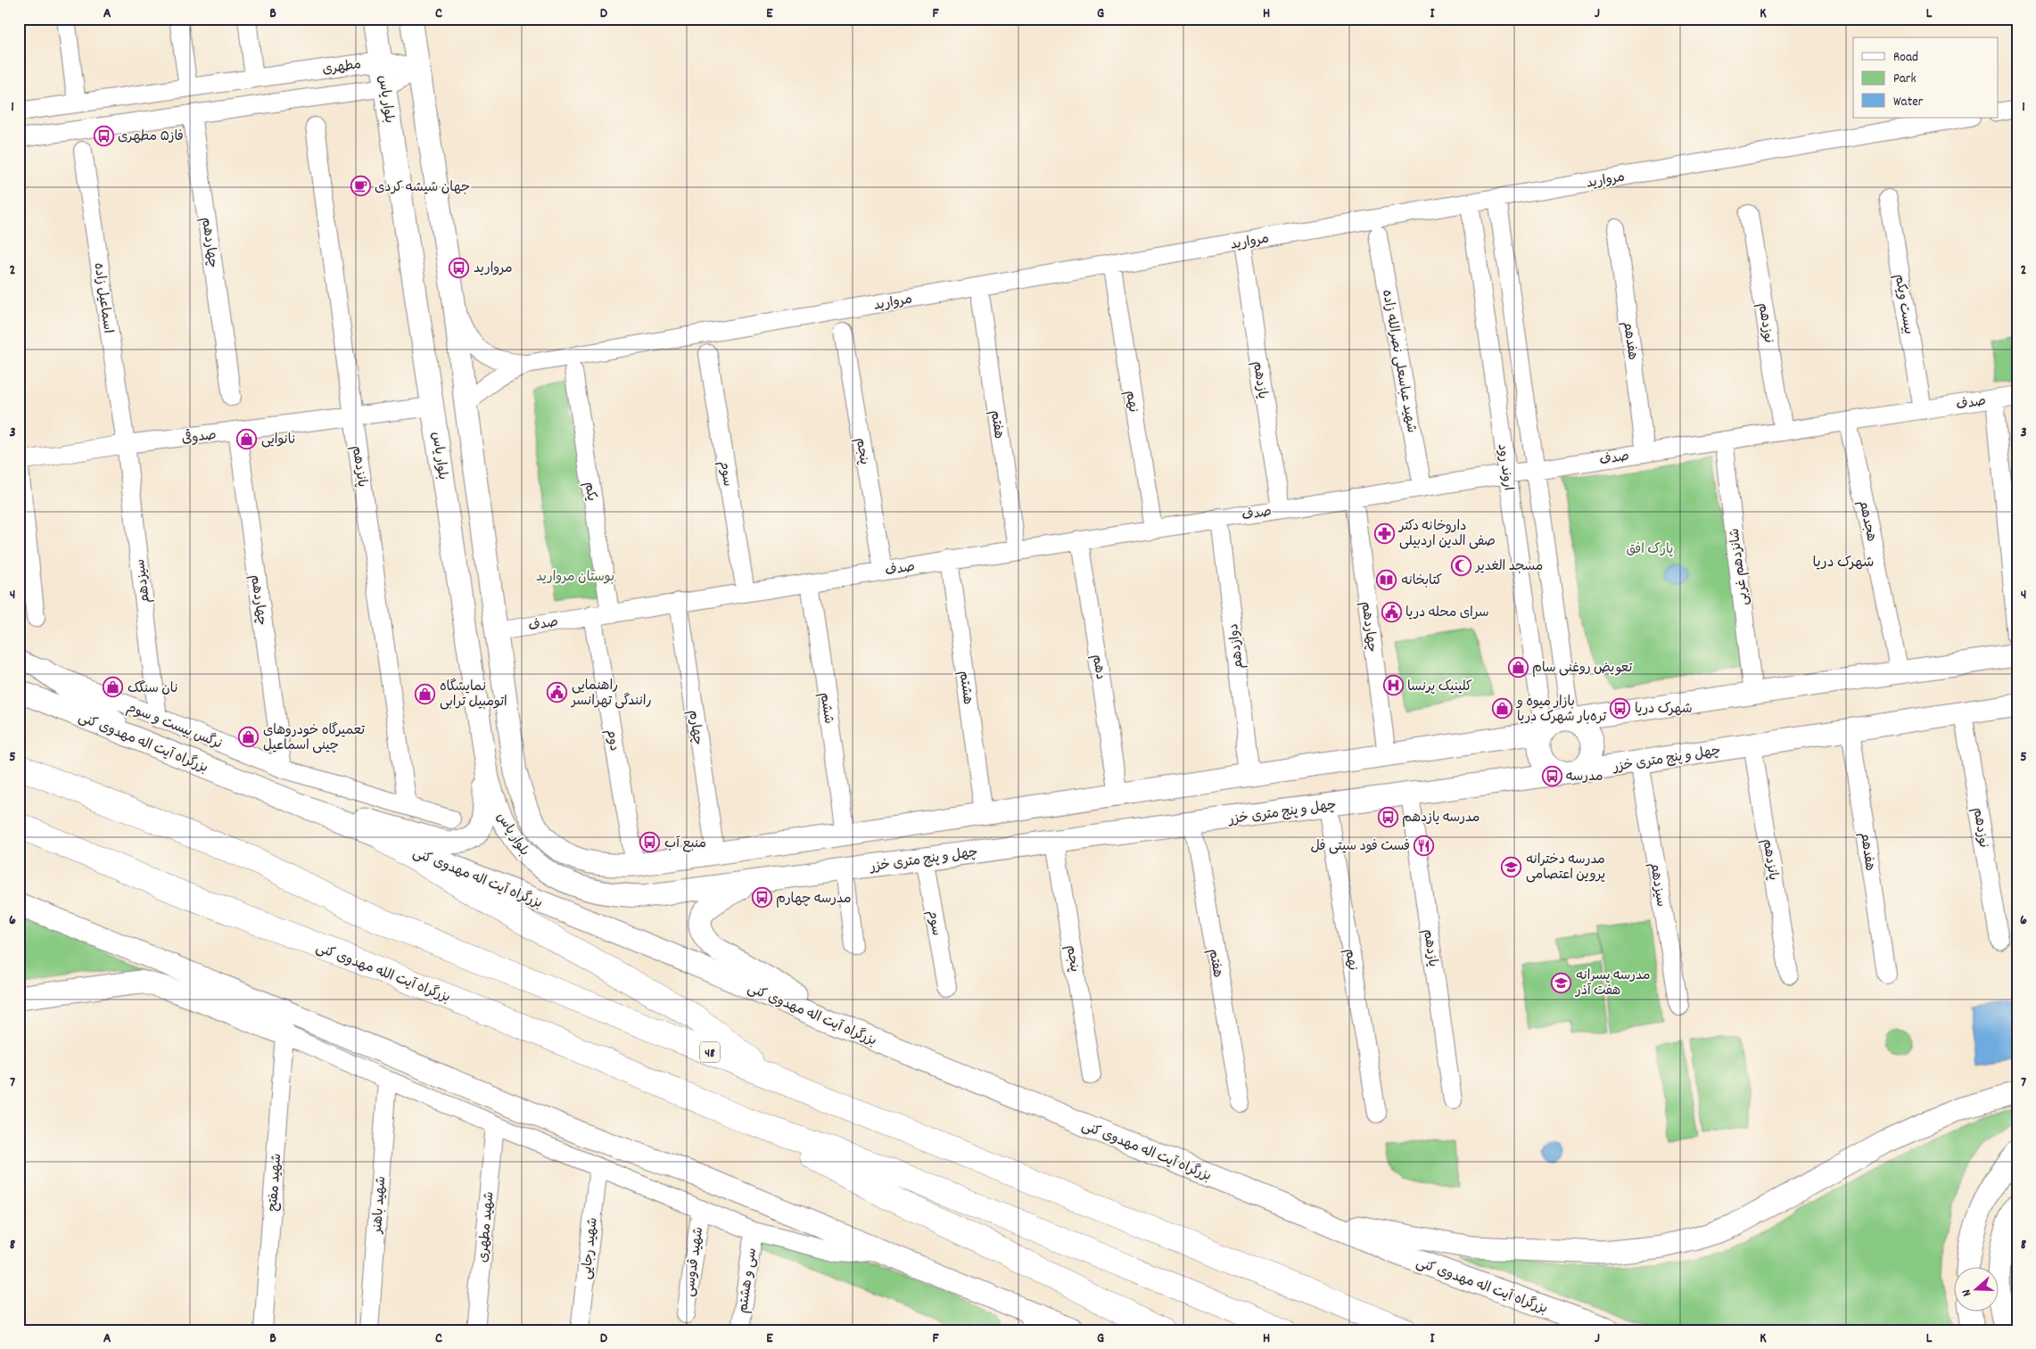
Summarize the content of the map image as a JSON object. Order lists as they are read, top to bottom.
{
  "streets": {
    "highway": ["بزرگراه آیت الله مهدوی کنی", "48"],
    "main road": ["بلوار یاس", "بزرگراه آیت اله مهدوی کنی", "چهل و پنج متری خزر"],
    "street": [
      "مطهری",
      "مروارید",
      "چهاردهم",
      "اسماعیل زاده",
      "بیست ویکم",
      "نوزدهم",
      "هفدهم",
      "شهید عباسعلی نصرالله زاده",
      "یازدهم",
      "نهم",
      "صدف",
      "هفتم",
      "صدوقی",
      "پنجم",
      "پانزدهم",
      "اروند رود",
      "سوم",
      "یکم",
      "هجدهم",
      "شانزدهم غربی",
      "سیزدهم",
      "دوازدهم",
      "دهم",
      "هشتم",
      "ششم",
      "نرگس بیست و سوم",
      "چهارم",
      "دوم",
      "شهید مفتح",
      "شهید باهنر",
      "شهید مطهری",
      "شهید رجایی",
      "شهید قدوسی",
      "سی و هشتم"
    ]
  },
  "crossings": [
    ["مطهری", "بلوار یاس"],
    ["مطهری", "چهاردهم"],
    ["بلوار یاس", "صدف"],
    ["بلوار یاس", "صدوقی"],
    ["بلوار یاس", "دوم"],
    ["بلوار یاس", "چهل و پنج متری خزر"],
    ["مروارید", "اروند رود"],
    ["چهاردهم", "صدف"],
    ["چهاردهم", "صدوقی"],
    ["چهاردهم", "نرگس بیست و سوم"],
    ["اسماعیل زاده", "صدوقی"],
    ["اسماعیل زاده", "سیزدهم"],
    ["بیست ویکم", "صدف"],
    ["نوزدهم", "صدف"],
    ["نوزدهم", "چهل و پنج متری خزر"],
    ["هفدهم", "صدف"],
    ["هفدهم", "چهل و پنج متری خزر"],
    ["شهید عباسعلی نصرالله زاده", "صدف"],
    ["یازدهم", "صدف"],
    ["یازدهم", "چهل و پنج متری خزر"],
    ["نهم", "صدف"],
    ["نهم", "چهل و پنج متری خزر"],
    ["صدف", "هفتم"],
    ["صدف", "پنجم"],
    ["صدف", "اروند رود"],
    ["صدف", "سوم"],
    ["صدف", "یکم"],
    ["صدف", "هجدهم"],
    ["صدف", "شانزدهم غربی"],
    ["صدف", "دوازدهم"],
    ["صدف", "دهم"],
    ["صدف", "هشتم"],
    ["صدف", "ششم"],
    ["صدف", "چهارم"],
    ["صدف", "دوم"],
    ["هفتم", "چهل و پنج متری خزر"],
    ["صدوقی", "پانزدهم"],
    ["صدوقی", "سیزدهم"],
    ["پنجم", "چهل و پنج متری خزر"],
    ["پانزدهم", "نرگس بیست و سوم"],
    ["پانزدهم", "چهل و پنج متری خزر"],
    ["اروند رود", "چهل و پنج متری خزر"],
    ["سوم", "چهل و پنج متری خزر"],
    ["سیزدهم", "نرگس بیست و سوم"],
    ["سیزدهم", "چهل و پنج متری خزر"]
  ],
  "districts": ["شهرک دریا"],
  "parks": ["پارک افق", "بوستان مروارید"],
  "places": {
    "bus stop": [
      "فاز۵ مطهری",
      "مروارید",
      "شهرک دریا",
      "مدرسه",
      "مدرسه یازدهم",
      "منبع آب",
      "مدرسه چهارم"
    ],
    "cafe": ["جهان شیشه کردی"],
    "shop": [
      "نانوایی",
      "تعویض روغنی سام",
      "نان سنگک",
      "نمایشگاه اتومبیل ترابی",
      "بازار میوه و تره‌بار شهرک دریا",
      "تعمیرگاه خودروهای چینی اسماعیل"
    ],
    "pharmacy": ["داروخانه دکتر صفی الدین اردبیلی"],
    "mosque": ["مسجد الغدیر"],
    "library": ["کتابخانه"],
    "public building": ["سرای محله دریا", "راهنمایی رانندگی تهرانسر"],
    "hospital": ["کلینیک پرنسا"],
    "restaurant": ["فست فود سیتی فل"],
    "school or university": ["مدرسه دخترانه پروین اعتصامی", "مدرسه پسرانه هفت آذر"]
  },
  "legend": ["Road", "Park", "Water"],
  "north": "left",
  "grid": {
    "columns": [
      "A",
      "B",
      "C",
      "D",
      "E",
      "F",
      "G",
      "H",
      "I",
      "J",
      "K",
      "L"
    ],
    "rows": [
      "1",
      "2",
      "3",
      "4",
      "5",
      "6",
      "7",
      "8"
    ]
  }
}
